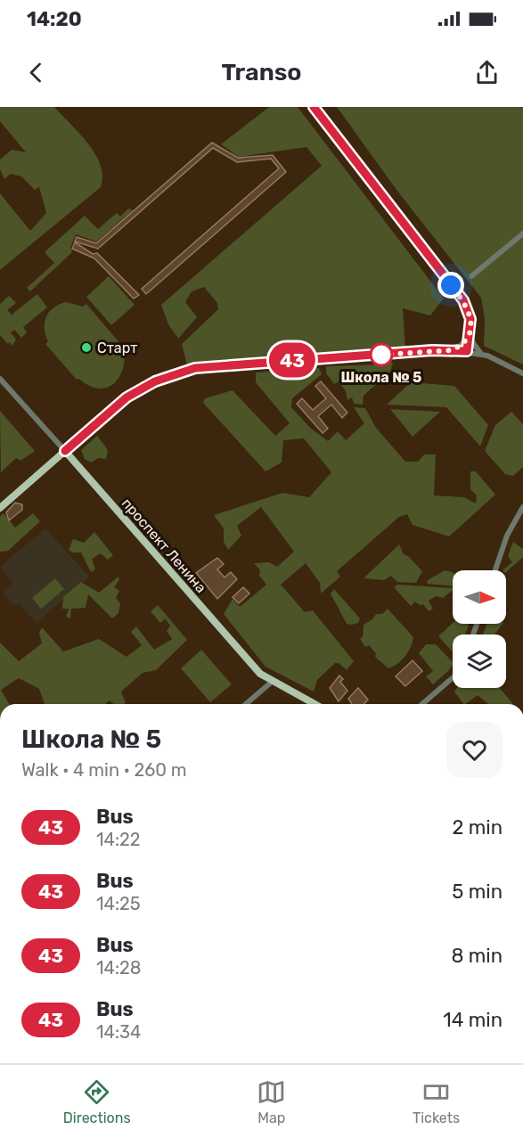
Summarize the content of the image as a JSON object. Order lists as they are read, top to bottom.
{
  "streets": {
    "main road": ["проспект Ленина"]
  },
  "places": ["Старт", "Школа № 5"],
  "lines": ["bus line 43"],
  "north": "right",
  "page": {
    "status": "14:20",
    "header": "Transo",
    "on_map": "43",
    "heading": ["Школа № 5", "Walk · 4 min · 260 m"],
    "list": [
      {
        "mark": "43",
        "name": "Bus",
        "note": "14:22",
        "value": "2 min"
      },
      {
        "mark": "43",
        "name": "Bus",
        "note": "14:25",
        "value": "5 min"
      },
      {
        "mark": "43",
        "name": "Bus",
        "note": "14:28",
        "value": "8 min"
      },
      {
        "mark": "43",
        "name": "Bus",
        "note": "14:34",
        "value": "14 min"
      }
    ],
    "tabs": ["Directions", "Map", "Tickets"]
  }
}
